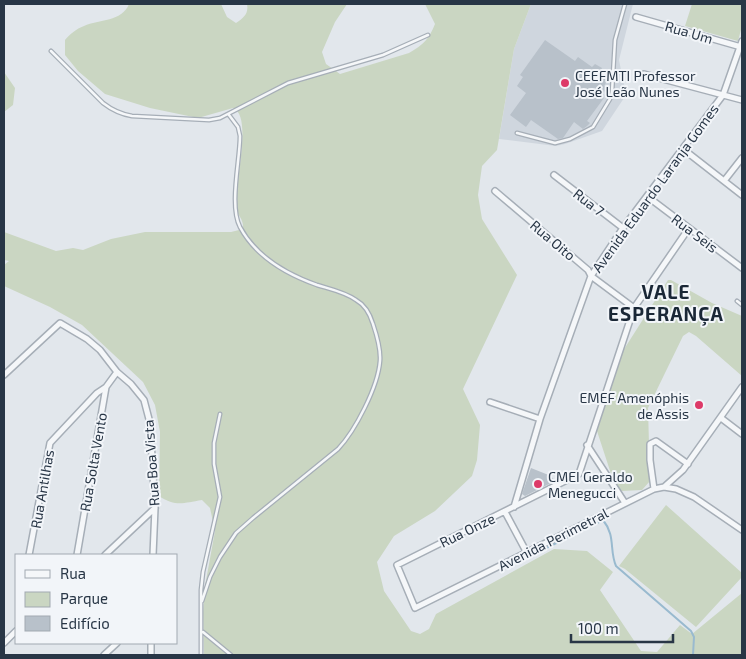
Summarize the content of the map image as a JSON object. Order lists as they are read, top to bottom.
{
  "streets": {
    "street": [
      "Rua Um",
      "Avenida Eduardo Laranja Gomes",
      "Rua 7",
      "Rua Seis",
      "Rua Oito",
      "Rua Solta Vento",
      "Rua Boa Vista",
      "Rua Antilhas",
      "Rua Onze",
      "Avenida Perimetral"
    ]
  },
  "crossings": [
    ["Rua Um", "Avenida Eduardo Laranja Gomes"],
    ["Avenida Eduardo Laranja Gomes", "Rua 7"],
    ["Avenida Eduardo Laranja Gomes", "Rua Seis"],
    ["Avenida Eduardo Laranja Gomes", "Rua Oito"],
    ["Avenida Eduardo Laranja Gomes", "Rua Onze"],
    ["Rua Solta Vento", "Rua Boa Vista"],
    ["Rua Solta Vento", "Rua Antilhas"],
    ["Rua Onze", "Avenida Perimetral"]
  ],
  "districts": ["VALE ESPERANÇA"],
  "places": ["CEEFMTI Professor José Leão Nunes", "EMEF Amenóphis de Assis", "CMEI Geraldo Menegucci"],
  "legend": ["Rua", "Parque", "Edifício"],
  "scale_bar": "100 m"
}
